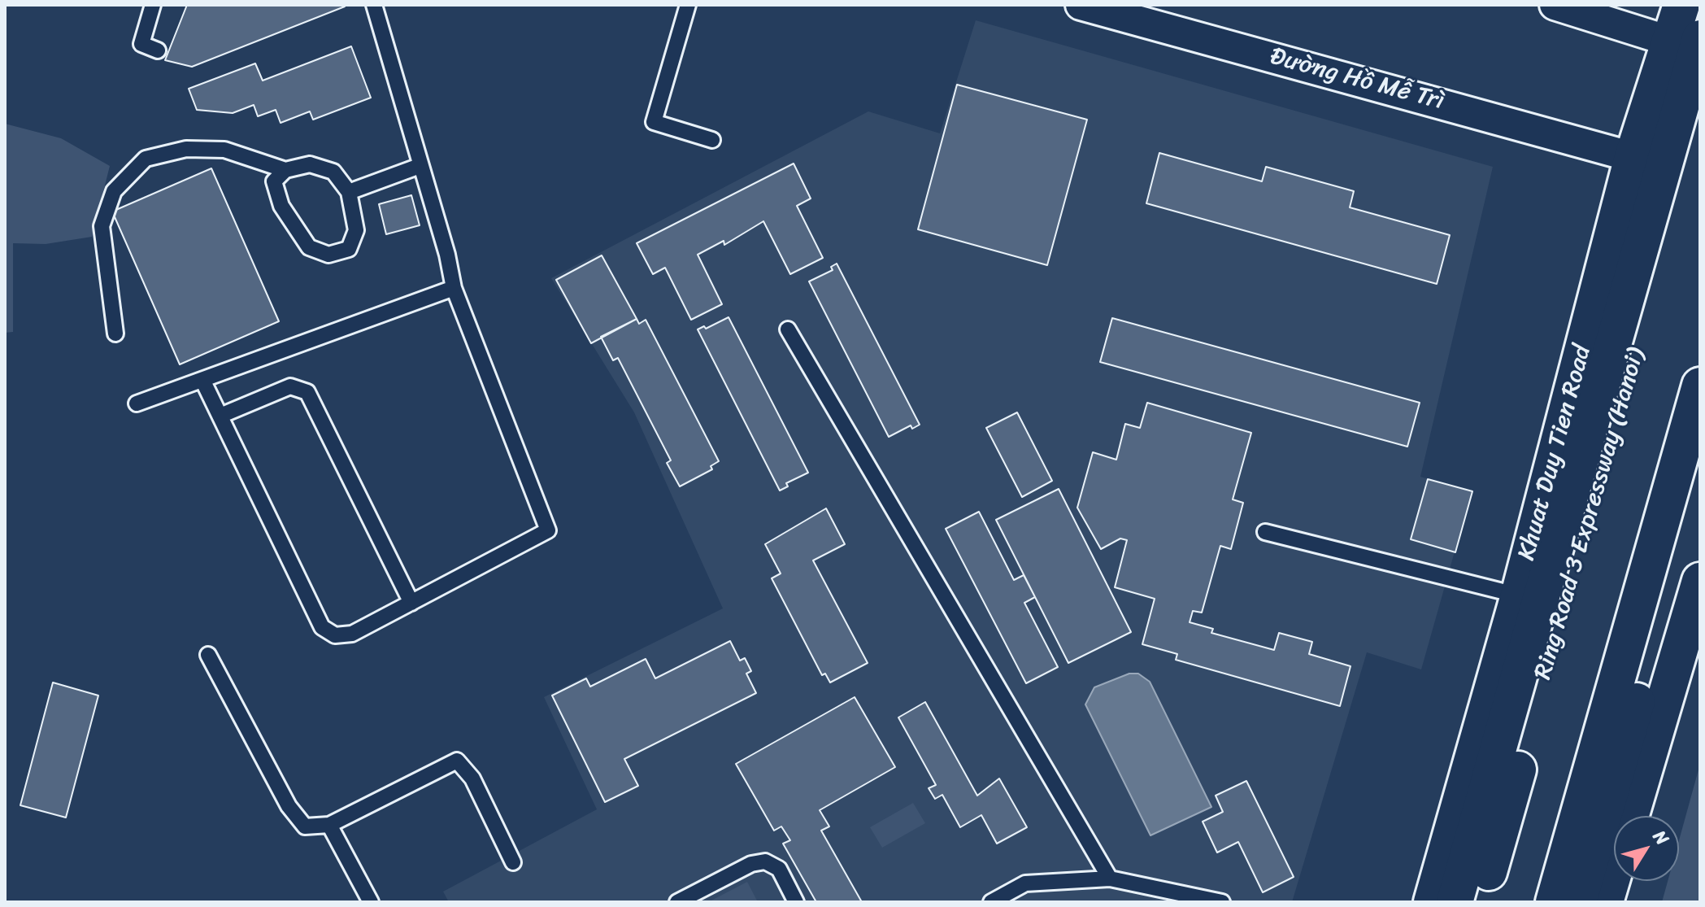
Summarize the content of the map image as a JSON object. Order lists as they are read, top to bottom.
{
  "streets": {
    "main road": ["Khuat Duy Tien Road", "Ring Road 3 Expressway (Hanoi)"],
    "street": ["Đường Hồ Mễ Trì"]
  },
  "crossings": [
    ["Đường Hồ Mễ Trì", "Khuat Duy Tien Road"]
  ],
  "north": "top right"
}
